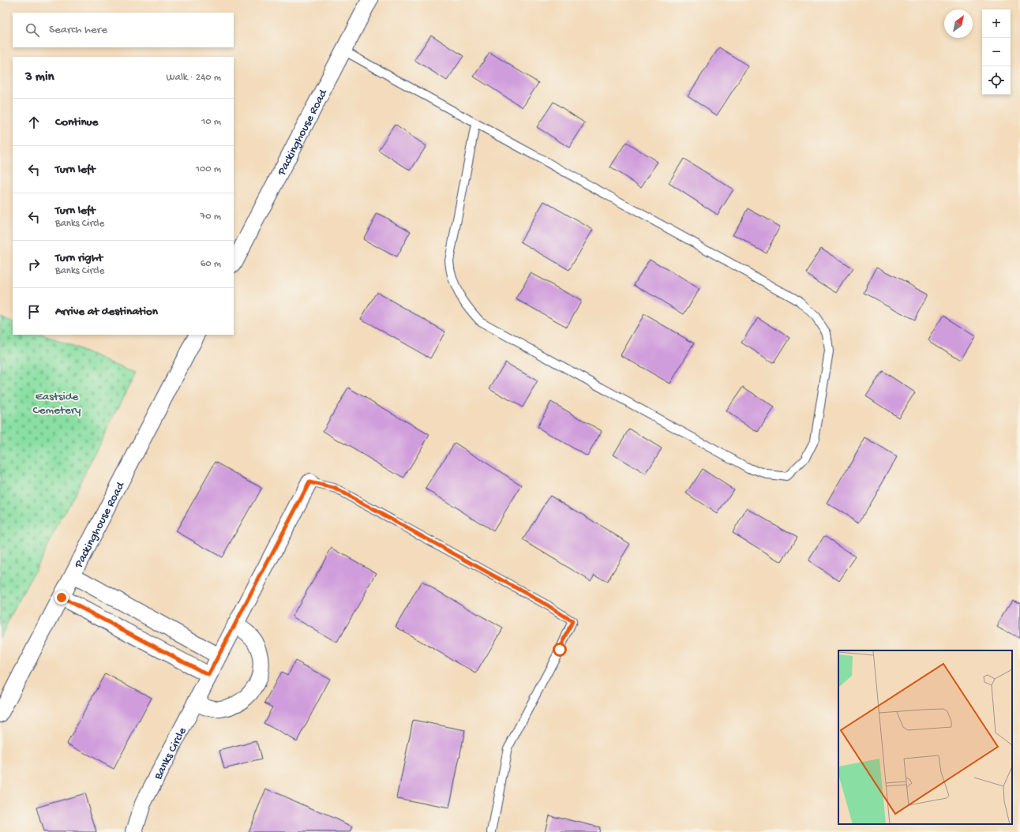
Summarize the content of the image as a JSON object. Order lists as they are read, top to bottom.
{
  "streets": {
    "street": ["Packinghouse Road", "Banks Circle"]
  },
  "parks": ["Eastside Cemetery"],
  "north": "top right",
  "page": {
    "map_buttons": ["+", "−"],
    "search": "Search here",
    "heading": ["3 min", "Walk · 240 m"],
    "list": [
      ["Continue", "10 m"],
      ["Turn left", "100 m"],
      ["Turn left", "Banks Circle", "70 m"],
      ["Turn right", "Banks Circle", "60 m"],
      "Arrive at destination"
    ]
  }
}
